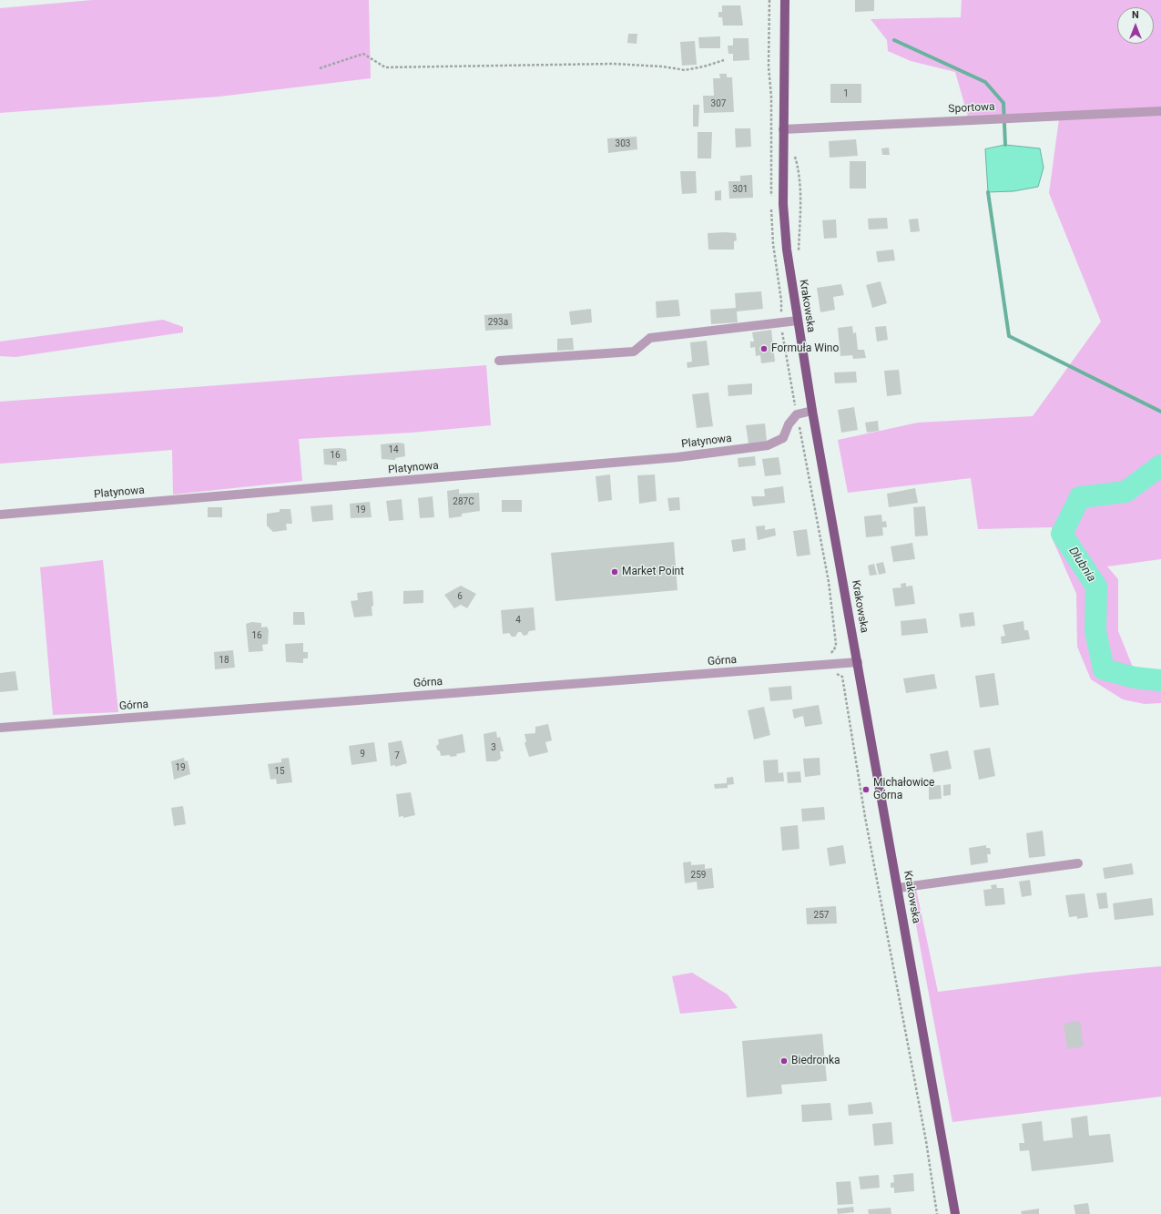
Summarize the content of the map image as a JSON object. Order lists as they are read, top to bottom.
{
  "streets": {
    "main road": ["Krakowska"],
    "street": ["Sportowa", "Platynowa", "Górna"]
  },
  "crossings": [
    ["Sportowa", "Krakowska"],
    ["Krakowska", "Platynowa"],
    ["Krakowska", "Górna"]
  ],
  "water": ["Dłubnia"],
  "places": [
    "Formuła Wino",
    "Market Point",
    "Michałowice Górna",
    "Biedronka"
  ],
  "house_numbers": [
    "1",
    "307",
    "303",
    "301",
    "293a",
    "14",
    "16",
    "287C",
    "19",
    "6",
    "4",
    "16",
    "18",
    "3",
    "9",
    "7",
    "19",
    "15",
    "259",
    "257"
  ],
  "north": "top"
}
